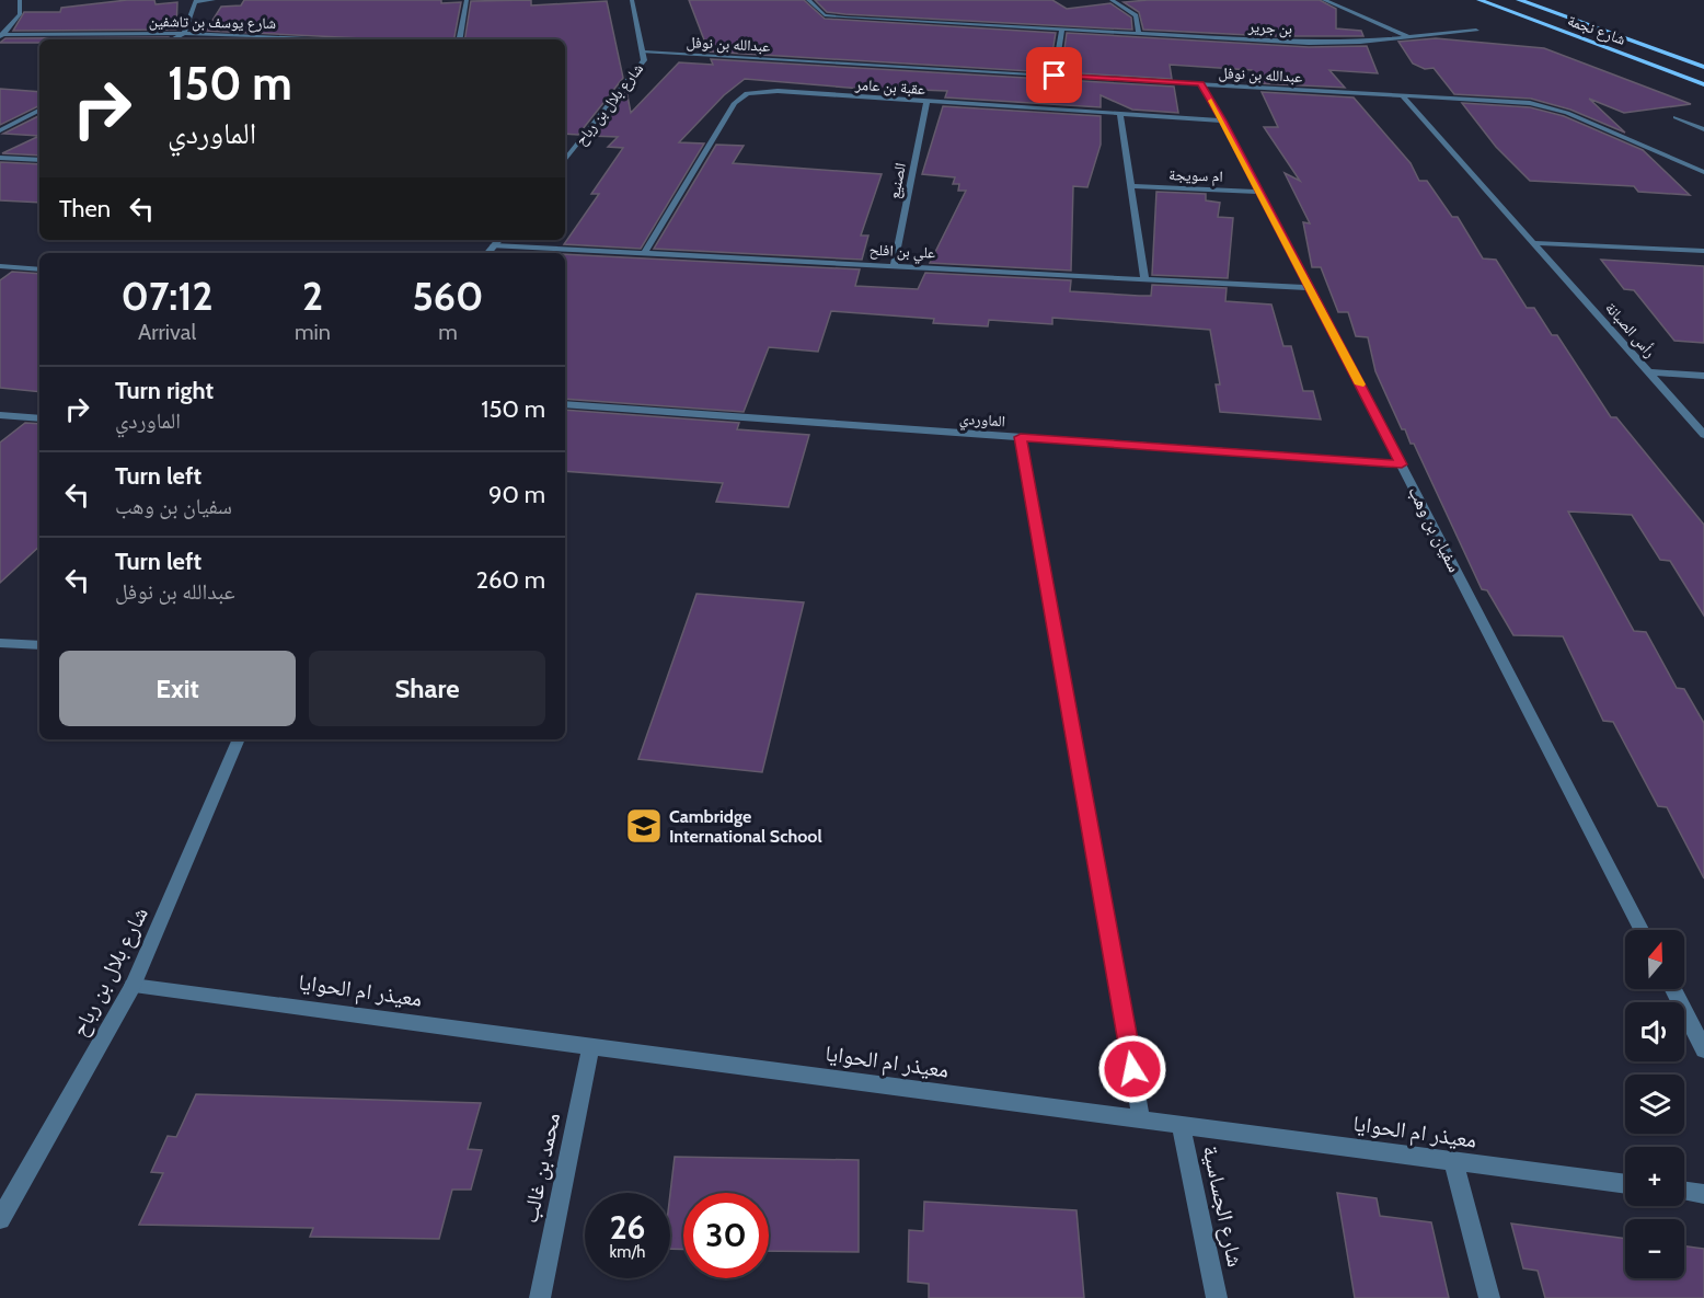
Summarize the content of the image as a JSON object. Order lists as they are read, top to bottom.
{
  "streets": {
    "main road": ["شارع نجمة"],
    "street": [
      "شارع يوسف بن تاشفين",
      "بن جرير",
      "عبدالله بن نوفل",
      "عقبة بن عامر",
      "شارع بلال بن رباح",
      "ام سويجة",
      "الصنيع",
      "علي بن افلح",
      "رأس الصبانة",
      "الماوردي",
      "سفيان بن وهب",
      "معيذر ام الحوايا",
      "محمد بن غالب",
      "شارع الجساسية"
    ]
  },
  "crossings": [
    ["عبدالله بن نوفل", "شارع بلال بن رباح"],
    ["عبدالله بن نوفل", "رأس الصبانة"],
    ["عبدالله بن نوفل", "سفيان بن وهب"],
    ["عقبة بن عامر", "الصنيع"],
    ["عقبة بن عامر", "علي بن افلح"],
    ["عقبة بن عامر", "سفيان بن وهب"],
    ["شارع بلال بن رباح", "معيذر ام الحوايا"],
    ["ام سويجة", "سفيان بن وهب"],
    ["الصنيع", "علي بن افلح"],
    ["علي بن افلح", "سفيان بن وهب"],
    ["الماوردي", "سفيان بن وهب"],
    ["معيذر ام الحوايا", "محمد بن غالب"],
    ["معيذر ام الحوايا", "شارع الجساسية"]
  ],
  "places": {
    "school or university": ["Cambridge International School"]
  },
  "north": "top",
  "page": {
    "turn": ["150 m", "الماوردي"],
    "then": "Then",
    "eta": [
      "07:12",
      "Arrival",
      "2",
      "min",
      "560",
      "m"
    ],
    "list": [
      {
        "name": "Turn right",
        "note": "الماوردي",
        "value": "150 m"
      },
      {
        "name": "Turn left",
        "note": "سفيان بن وهب",
        "value": "90 m"
      },
      {
        "name": "Turn left",
        "note": "عبدالله بن نوفل",
        "value": "260 m"
      }
    ],
    "buttons": ["Exit", "Share"],
    "map_buttons": ["+", "−"],
    "speed": "26 km/h",
    "limit": "30"
  }
}
